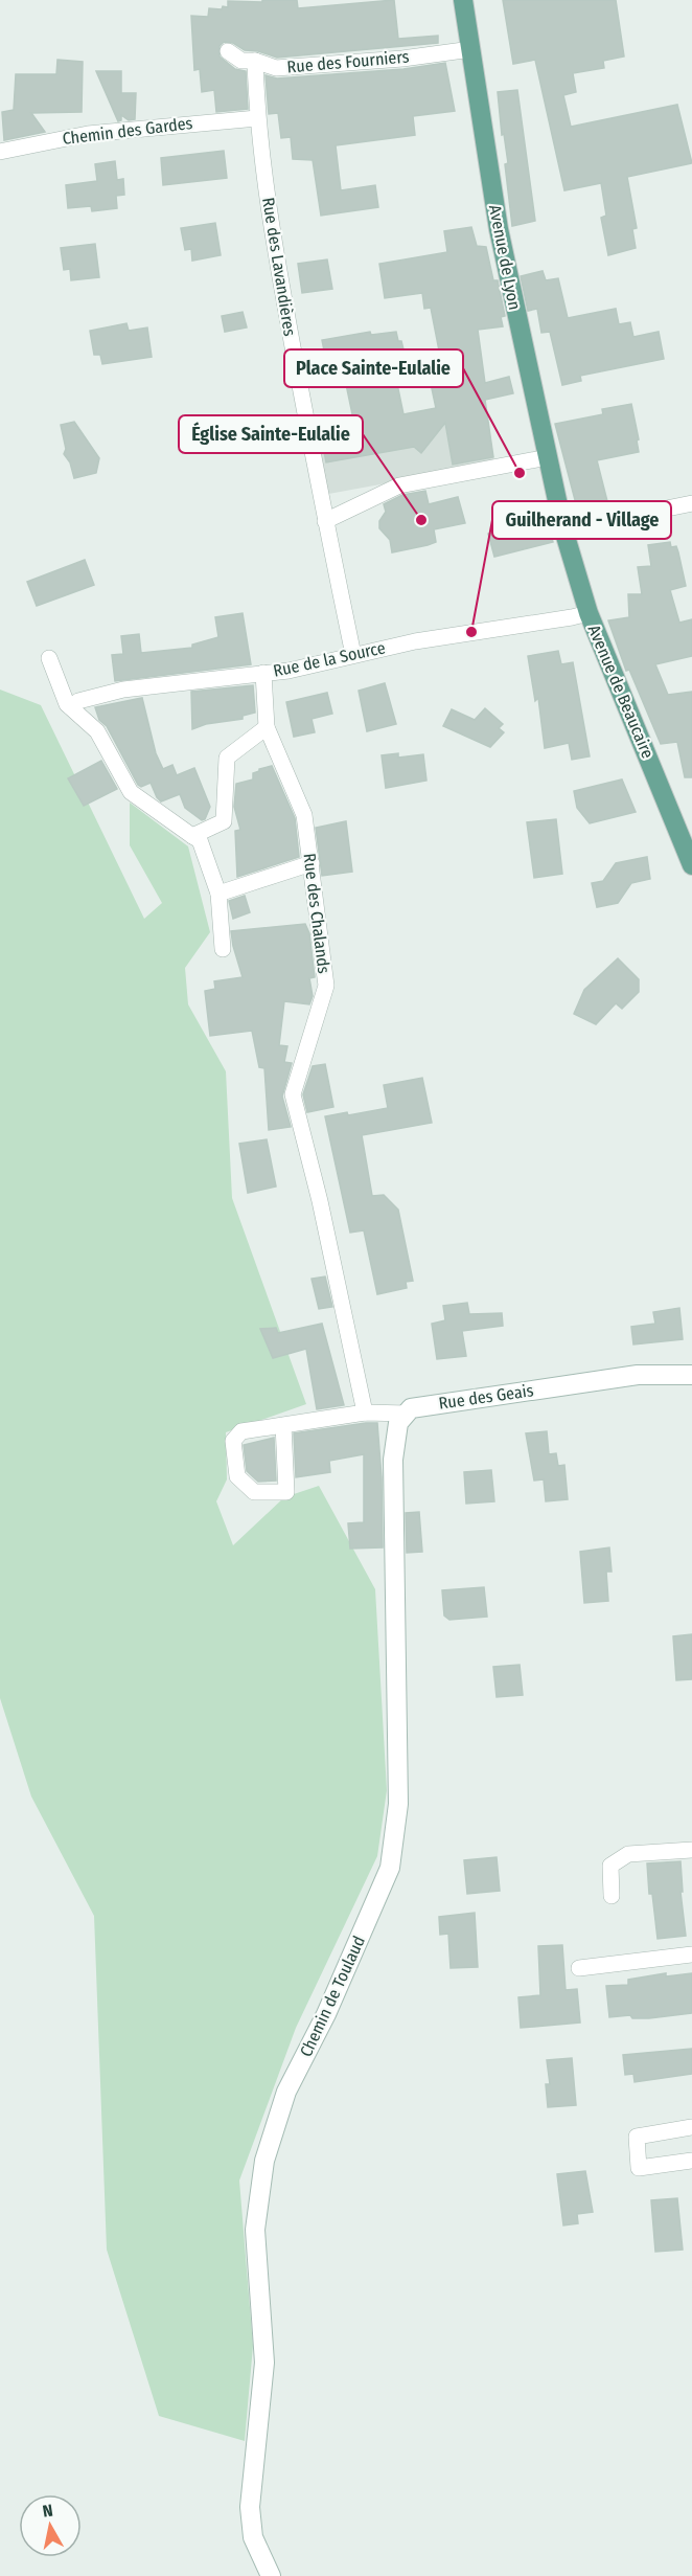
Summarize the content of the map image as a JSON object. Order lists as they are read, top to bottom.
{
  "streets": {
    "main road": ["Avenue de Lyon", "Avenue de Beaucaire"],
    "street": [
      "Rue des Fourniers",
      "Chemin des Gardes",
      "Rue des Lavandières",
      "Rue de la Source",
      "Rue des Chalands",
      "Rue des Geais",
      "Chemin de Toulaud"
    ]
  },
  "crossings": [
    ["Rue des Fourniers", "Avenue de Lyon"],
    ["Rue des Fourniers", "Rue des Lavandières"],
    ["Chemin des Gardes", "Rue des Lavandières"],
    ["Avenue de Lyon", "Avenue de Beaucaire"],
    ["Rue des Lavandières", "Rue de la Source"],
    ["Rue de la Source", "Avenue de Beaucaire"],
    ["Rue de la Source", "Rue des Chalands"],
    ["Rue des Chalands", "Rue des Geais"],
    ["Rue des Geais", "Chemin de Toulaud"]
  ],
  "places": ["Place Sainte-Eulalie", "Église Sainte-Eulalie", "Guilherand - Village"],
  "north": "top"
}
